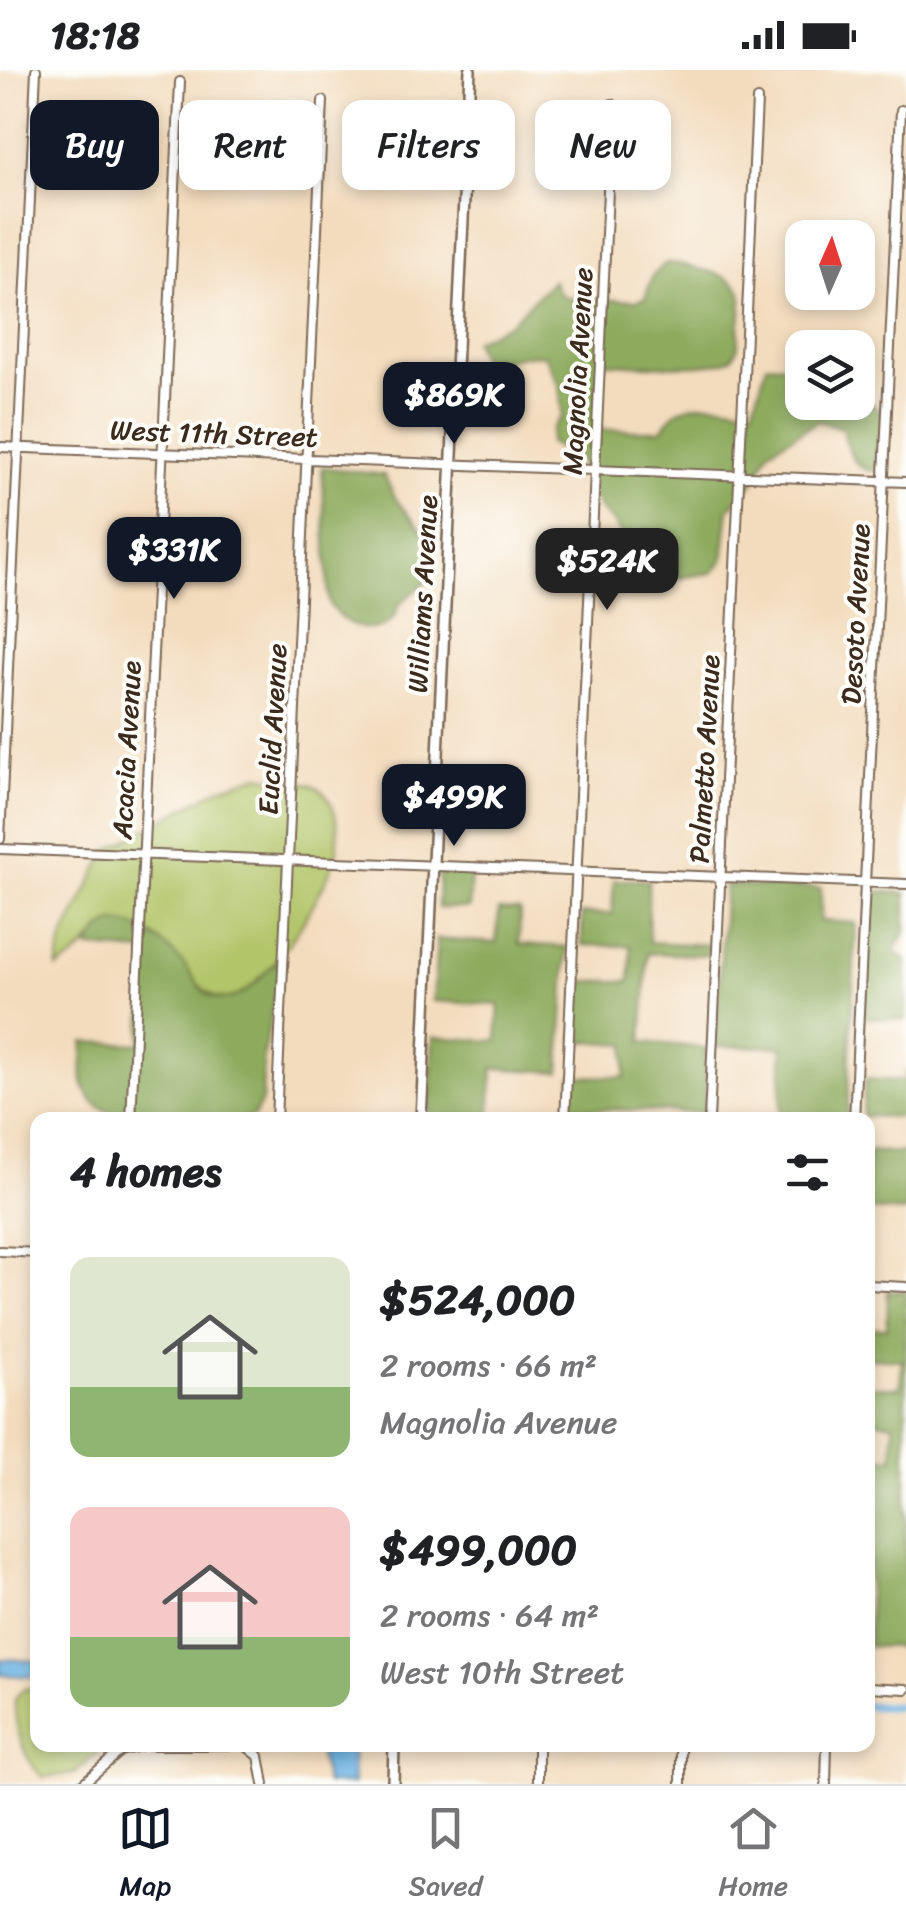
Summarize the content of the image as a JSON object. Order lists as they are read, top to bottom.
{
  "streets": {
    "street": [
      "Magnolia Avenue",
      "West 11th Street",
      "Williams Avenue",
      "Desoto Avenue",
      "Euclid Avenue",
      "Acacia Avenue",
      "Palmetto Avenue"
    ]
  },
  "crossings": [
    ["Magnolia Avenue", "West 11th Street"],
    ["West 11th Street", "Williams Avenue"],
    ["West 11th Street", "Desoto Avenue"],
    ["West 11th Street", "Euclid Avenue"],
    ["West 11th Street", "Acacia Avenue"],
    ["West 11th Street", "Palmetto Avenue"]
  ],
  "north": "top",
  "page": {
    "status": "18:18",
    "chip": [
      "Buy",
      "Rent",
      "Filters",
      "New"
    ],
    "price": [
      "$869K",
      "$331K",
      "$524K",
      "$499K"
    ],
    "heading": "4 homes",
    "list": [
      {
        "name": "$524,000",
        "note": "2 rooms · 66 m² · Magnolia Avenue"
      },
      {
        "name": "$499,000",
        "note": "2 rooms · 64 m² · West 10th Street"
      }
    ],
    "tabs": ["Map", "Saved", "Home"]
  }
}
